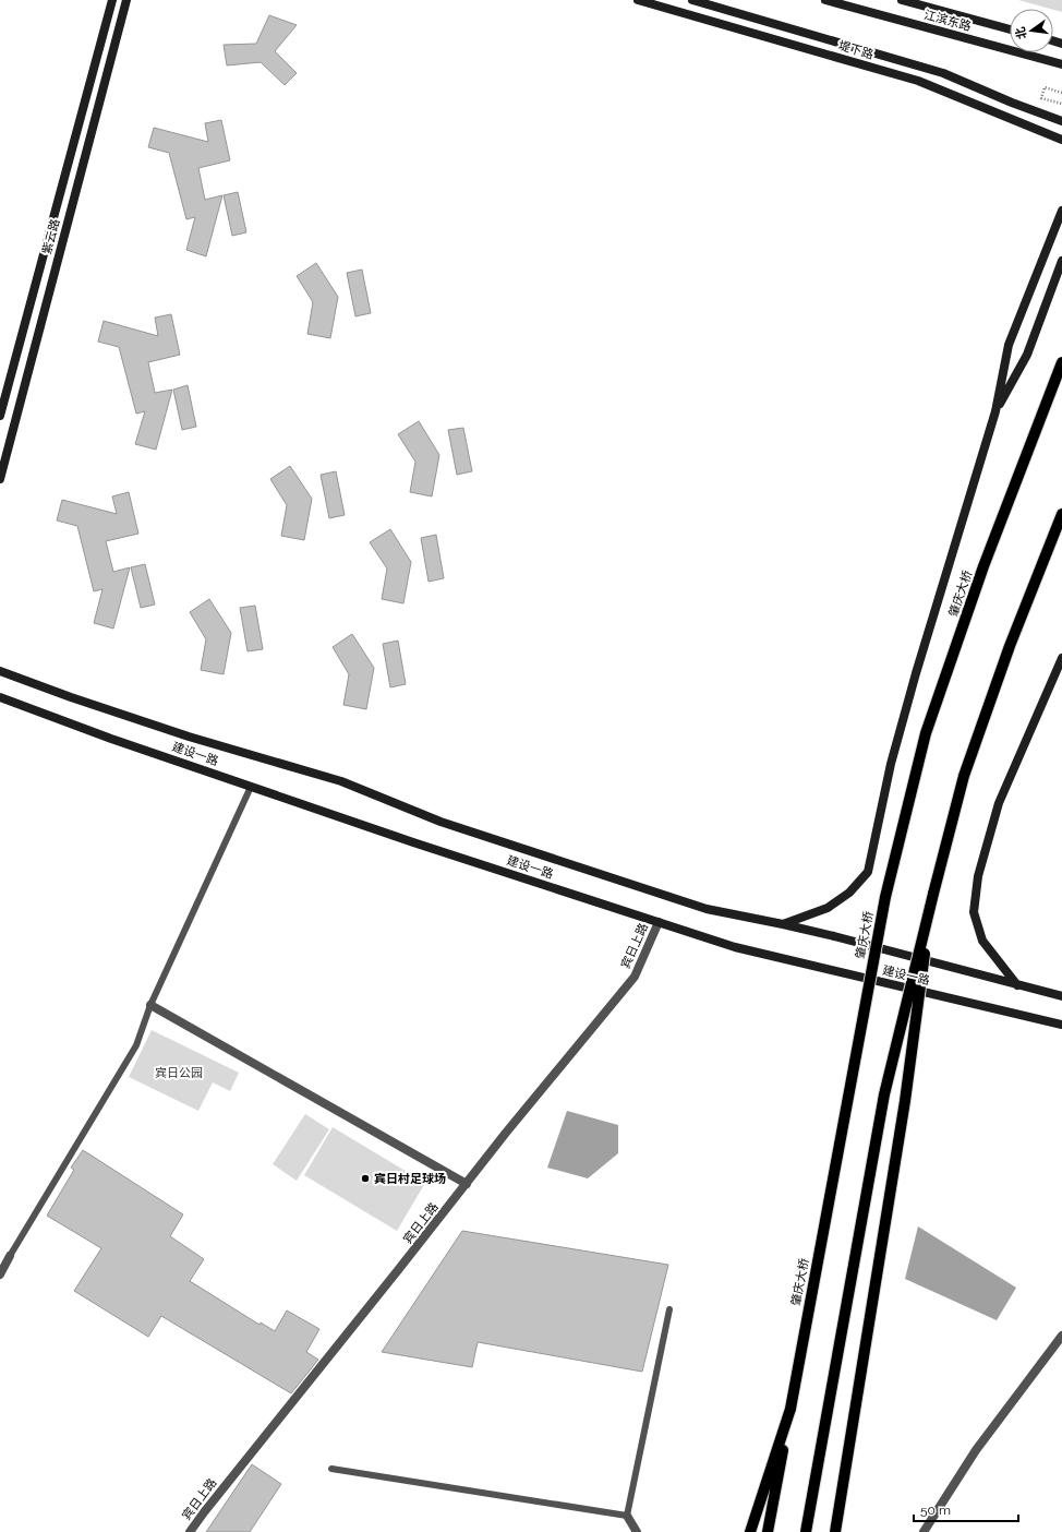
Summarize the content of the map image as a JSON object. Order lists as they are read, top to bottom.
{
  "streets": {
    "main road": ["肇庆大桥"],
    "street": [
      "江滨东路",
      "堤下路",
      "紫云路",
      "建设一路",
      "宾日上路"
    ]
  },
  "crossings": [
    ["建设一路", "宾日上路"]
  ],
  "parks": ["宾日公园"],
  "places": ["宾日村足球场"],
  "scale_bar": "50 m",
  "north": "left"
}
